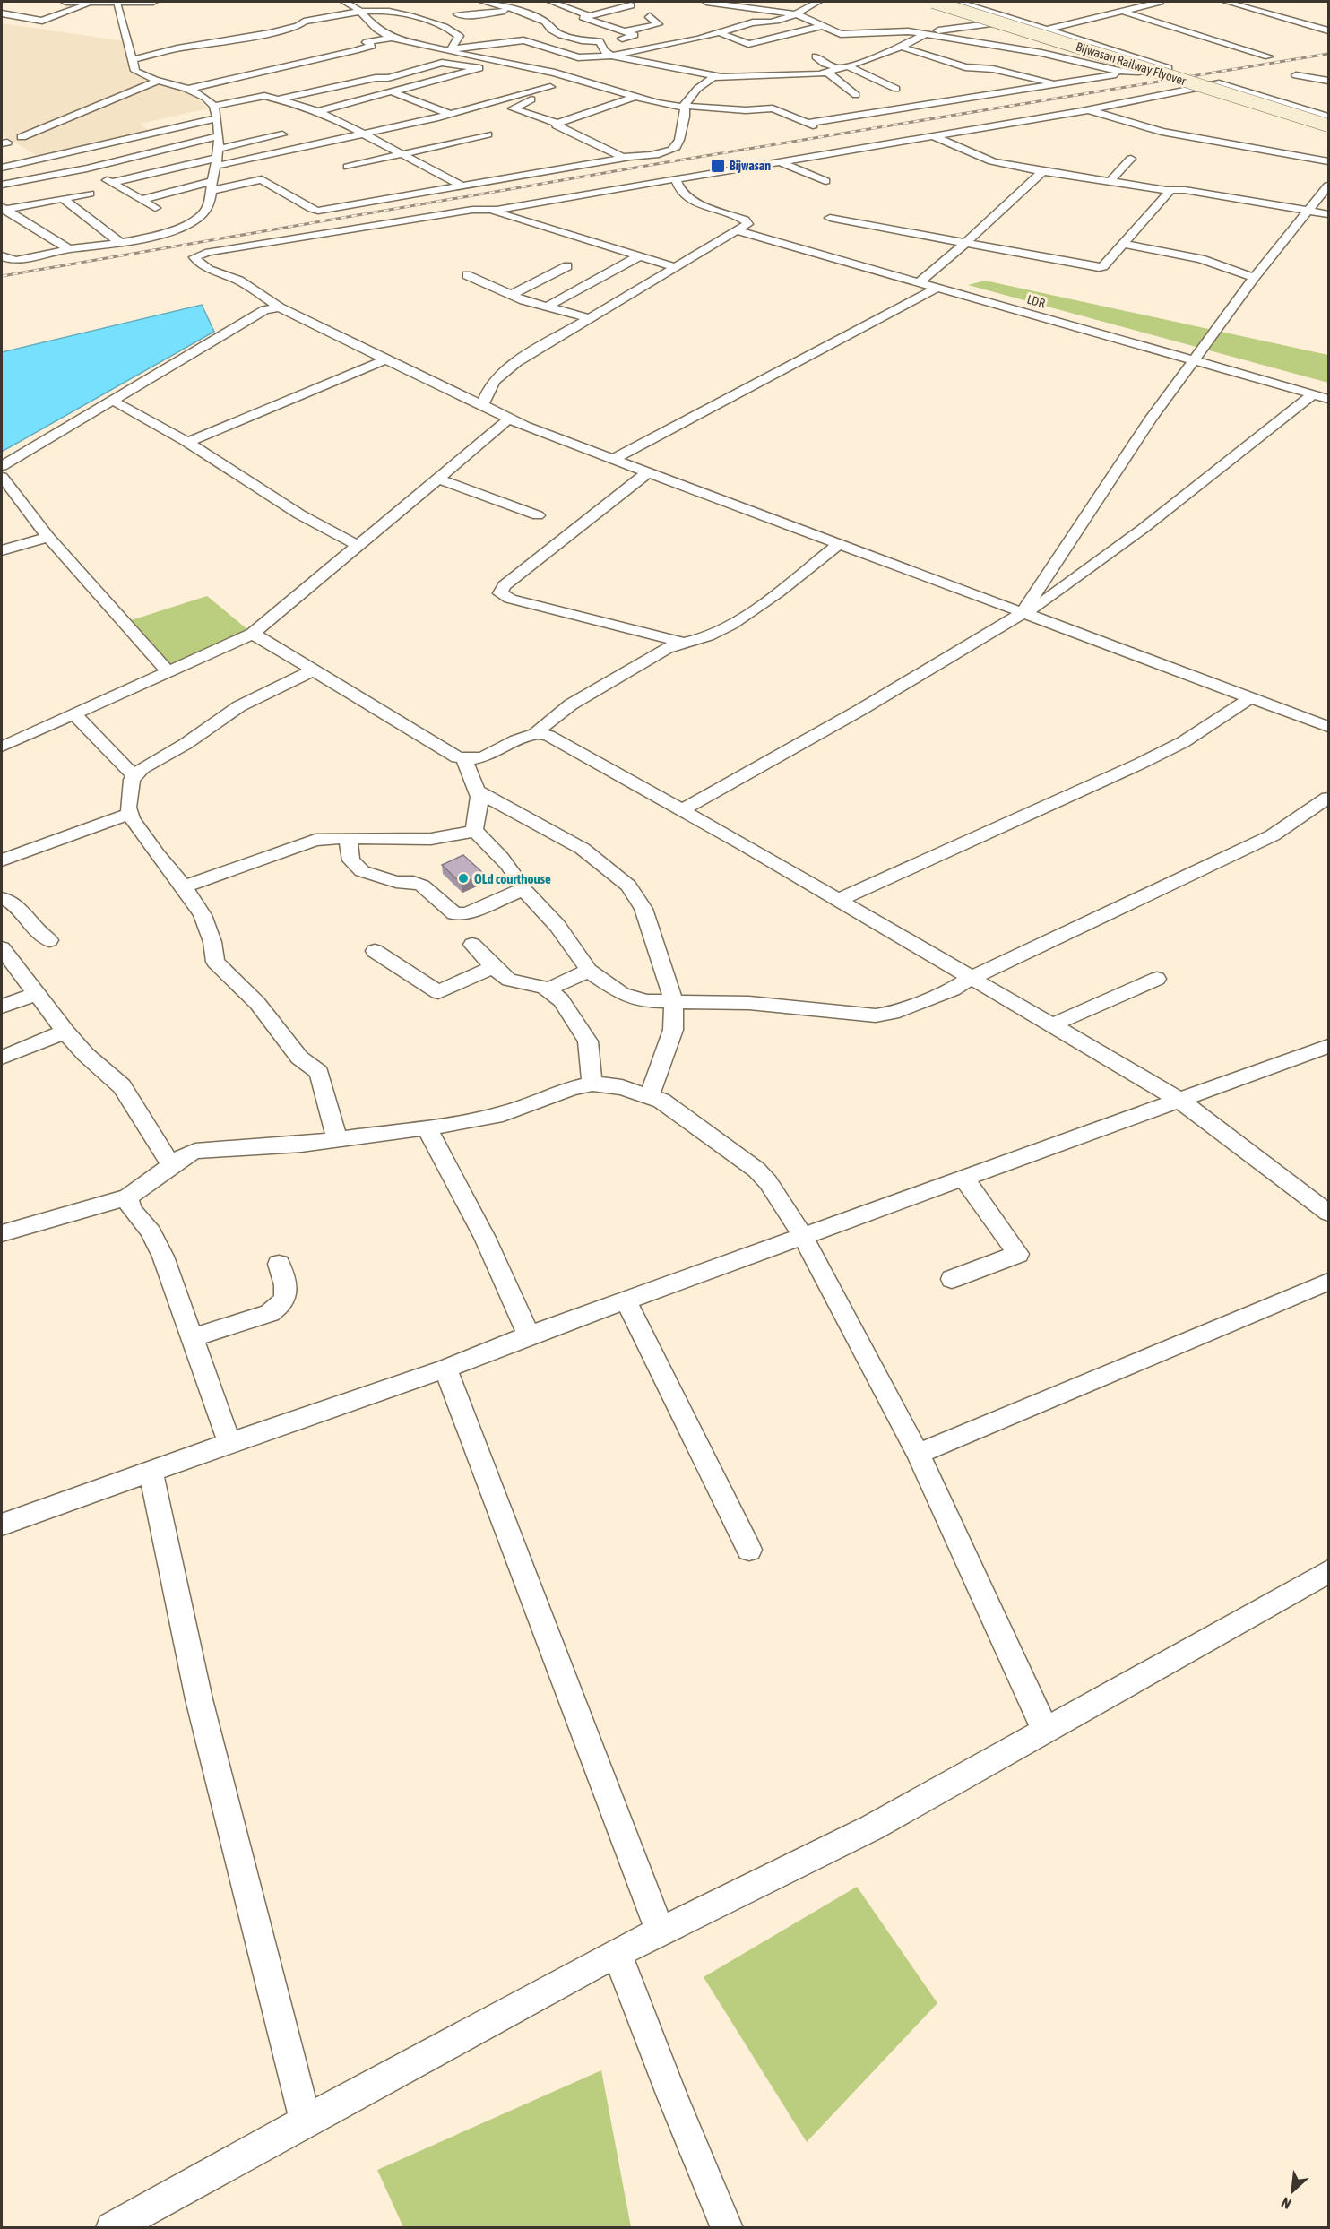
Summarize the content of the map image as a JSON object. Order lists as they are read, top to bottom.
{
  "streets": {
    "main road": ["Bijwasan Railway Flyover"],
    "street": ["LDR"]
  },
  "places": {
    "transit": ["Bijwasan"],
    "other": ["OLd courthouse"]
  },
  "north": "bottom left"
}
